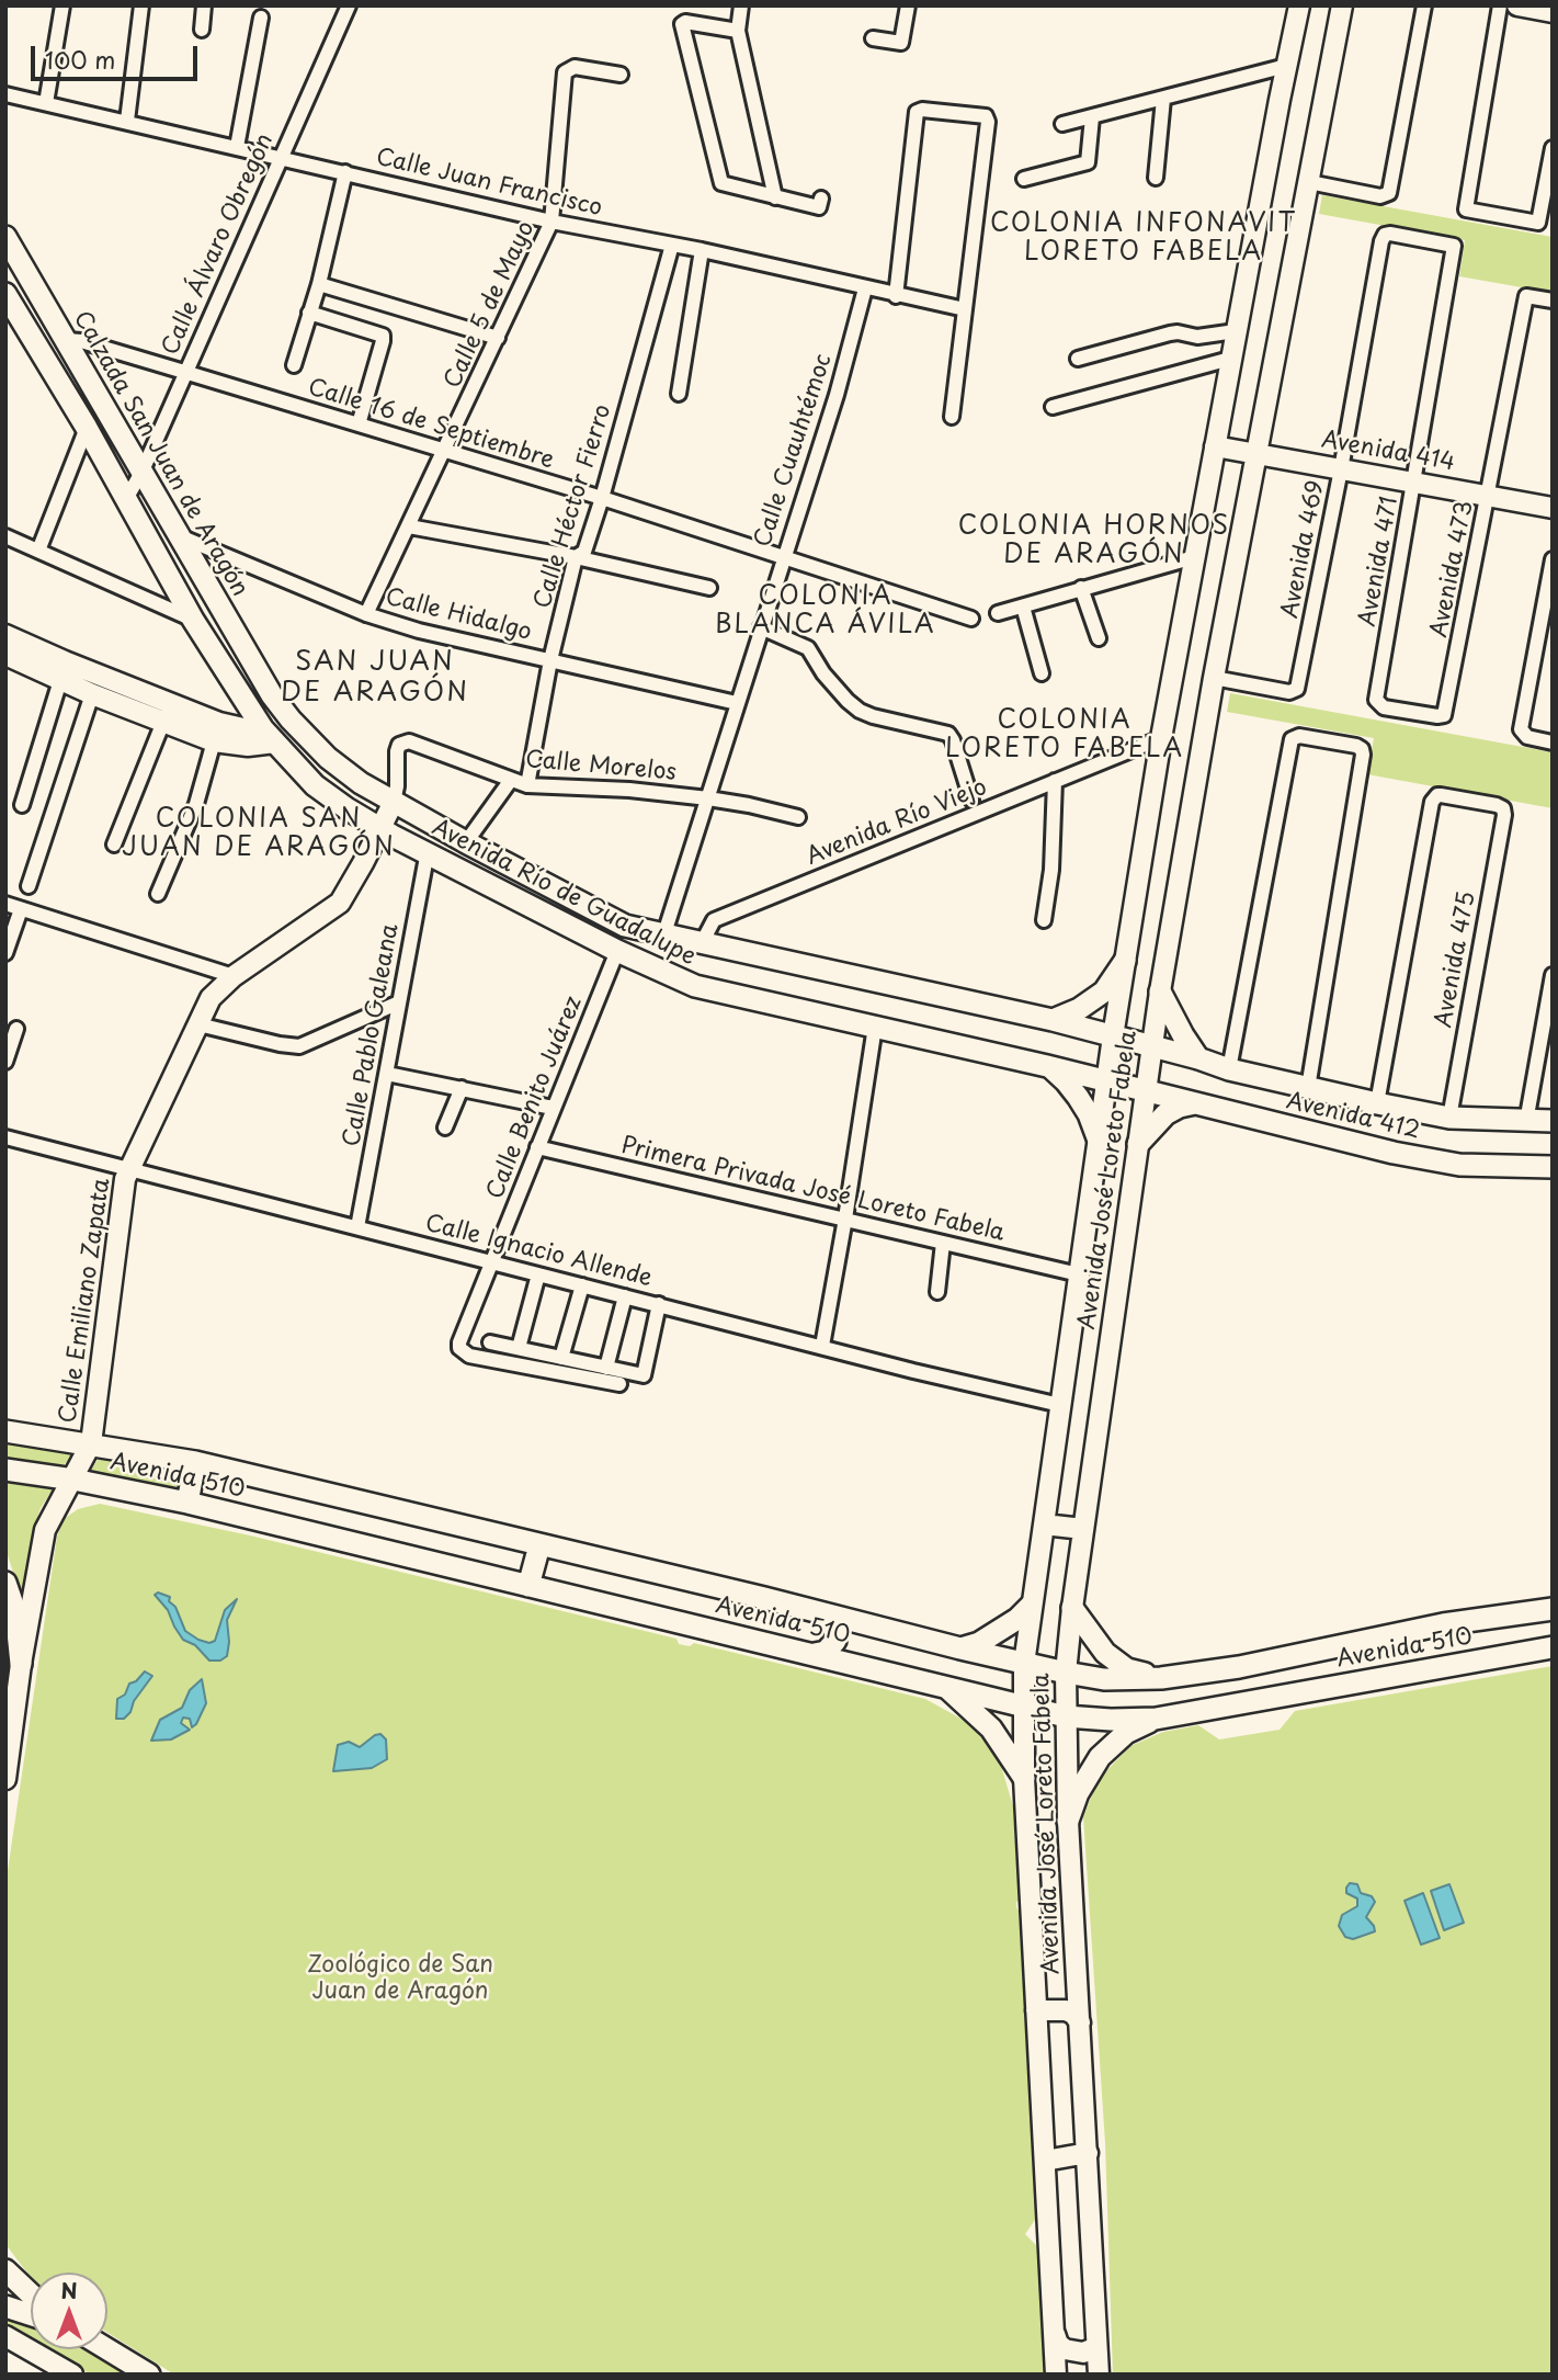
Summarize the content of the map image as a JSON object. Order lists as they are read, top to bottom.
{
  "streets": {
    "main road": [
      "Avenida 414",
      "Calzada San Juan de Aragón",
      "Avenida Río de Guadalupe",
      "Avenida 412",
      "Avenida José Loreto Fabela",
      "Calle Emiliano Zapata",
      "Avenida 510"
    ],
    "street": [
      "Calle Juan Francisco",
      "Calle Álvaro Obregón",
      "Calle 5 de Mayo",
      "Calle 16 de Septiembre",
      "Calle Cuauhtémoc",
      "Calle Héctor Fierro",
      "Avenida 469",
      "Avenida 471",
      "Avenida 473",
      "Calle Hidalgo",
      "Calle Morelos",
      "Avenida Río Viejo",
      "Avenida 475",
      "Calle Pablo Galeana",
      "Calle Benito Juárez",
      "Primera Privada José Loreto Fabela",
      "Calle Ignacio Allende"
    ]
  },
  "crossings": [
    ["Calle Juan Francisco", "Calle Álvaro Obregón"],
    ["Calle Juan Francisco", "Calle 5 de Mayo"],
    ["Calle Juan Francisco", "Calle Cuauhtémoc"],
    ["Calle Juan Francisco", "Calle Héctor Fierro"],
    ["Calle Álvaro Obregón", "Calle 16 de Septiembre"],
    ["Calle Álvaro Obregón", "Calzada San Juan de Aragón"],
    ["Calle 5 de Mayo", "Calle 16 de Septiembre"],
    ["Calle 5 de Mayo", "Calle Hidalgo"],
    ["Calle 16 de Septiembre", "Calle Cuauhtémoc"],
    ["Calle 16 de Septiembre", "Calzada San Juan de Aragón"],
    ["Calle 16 de Septiembre", "Calle Héctor Fierro"],
    ["Calle Cuauhtémoc", "Calle Hidalgo"],
    ["Calle Cuauhtémoc", "Calle Morelos"],
    ["Calle Cuauhtémoc", "Avenida Río de Guadalupe"],
    ["Avenida 414", "Avenida 469"],
    ["Avenida 414", "Avenida 471"],
    ["Avenida 414", "Avenida 473"],
    ["Avenida 414", "Avenida José Loreto Fabela"],
    ["Calzada San Juan de Aragón", "Calle Hidalgo"],
    ["Calzada San Juan de Aragón", "Avenida Río de Guadalupe"],
    ["Calle Héctor Fierro", "Calle Hidalgo"],
    ["Calle Héctor Fierro", "Calle Morelos"],
    ["Avenida 469", "Avenida 471"],
    ["Avenida 469", "Avenida José Loreto Fabela"],
    ["Avenida 471", "Avenida 473"],
    ["Calle Morelos", "Avenida Río de Guadalupe"],
    ["Calle Morelos", "Calle Emiliano Zapata"],
    ["Avenida Río Viejo", "Avenida Río de Guadalupe"],
    ["Avenida Río Viejo", "Avenida José Loreto Fabela"],
    ["Avenida Río de Guadalupe", "Calle Pablo Galeana"],
    ["Avenida Río de Guadalupe", "Calle Benito Juárez"],
    ["Avenida Río de Guadalupe", "Avenida 412"],
    ["Avenida Río de Guadalupe", "Avenida José Loreto Fabela"],
    ["Avenida Río de Guadalupe", "Calle Emiliano Zapata"],
    ["Avenida 475", "Avenida 412"],
    ["Calle Pablo Galeana", "Calle Ignacio Allende"],
    ["Calle Benito Juárez", "Primera Privada José Loreto Fabela"],
    ["Calle Benito Juárez", "Calle Ignacio Allende"],
    ["Avenida 412", "Avenida José Loreto Fabela"],
    ["Avenida José Loreto Fabela", "Primera Privada José Loreto Fabela"],
    ["Avenida José Loreto Fabela", "Calle Ignacio Allende"],
    ["Avenida José Loreto Fabela", "Avenida 510"],
    ["Calle Ignacio Allende", "Calle Emiliano Zapata"],
    ["Calle Emiliano Zapata", "Avenida 510"]
  ],
  "districts": [
    "COLONIA INFONAVIT LORETO FABELA",
    "COLONIA HORNOS DE ARAGÓN",
    "COLONIA BLANCA ÁVILA",
    "SAN JUAN DE ARAGÓN",
    "COLONIA LORETO FABELA",
    "COLONIA SAN JUAN DE ARAGÓN"
  ],
  "parks": ["Zoológico de San Juan de Aragón"],
  "scale_bar": "100 m",
  "north": "top"
}
